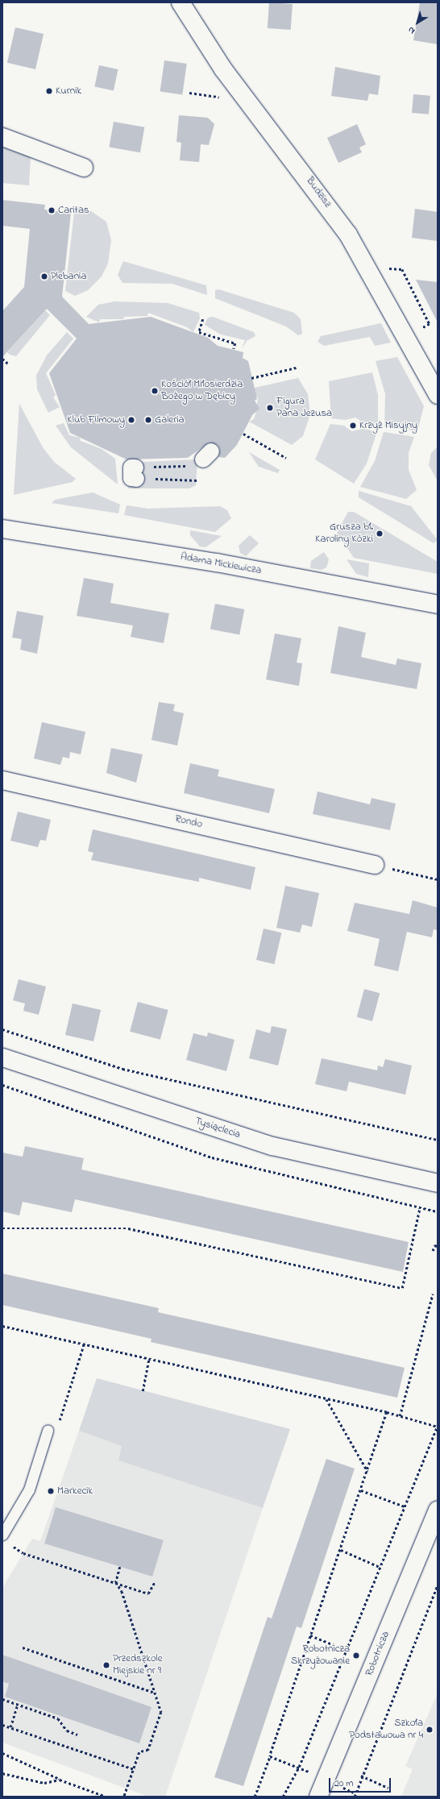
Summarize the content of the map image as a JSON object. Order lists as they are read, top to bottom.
{
  "streets": {
    "street": [
      "Budzisz",
      "Adama Mickiewicza",
      "Rondo",
      "Tysiąclecia",
      "Robotnicza"
    ]
  },
  "places": [
    "Kurnik",
    "Caritas",
    "Plebania",
    "Kościół Miłosierdzia Bożego w Dębicy",
    "Figura Pana Jezusa",
    "Klub Filmowy",
    "Galeria",
    "Krzyż Misyjny",
    "Grusza bł. Karoliny Kózki",
    "Markecik",
    "Robotnicza Skrzyżowanie",
    "Przedszkole Miejskie nr 9",
    "Szkoła Podstawowa nr 4"
  ],
  "scale_bar": "20 m",
  "north": "bottom left"
}
